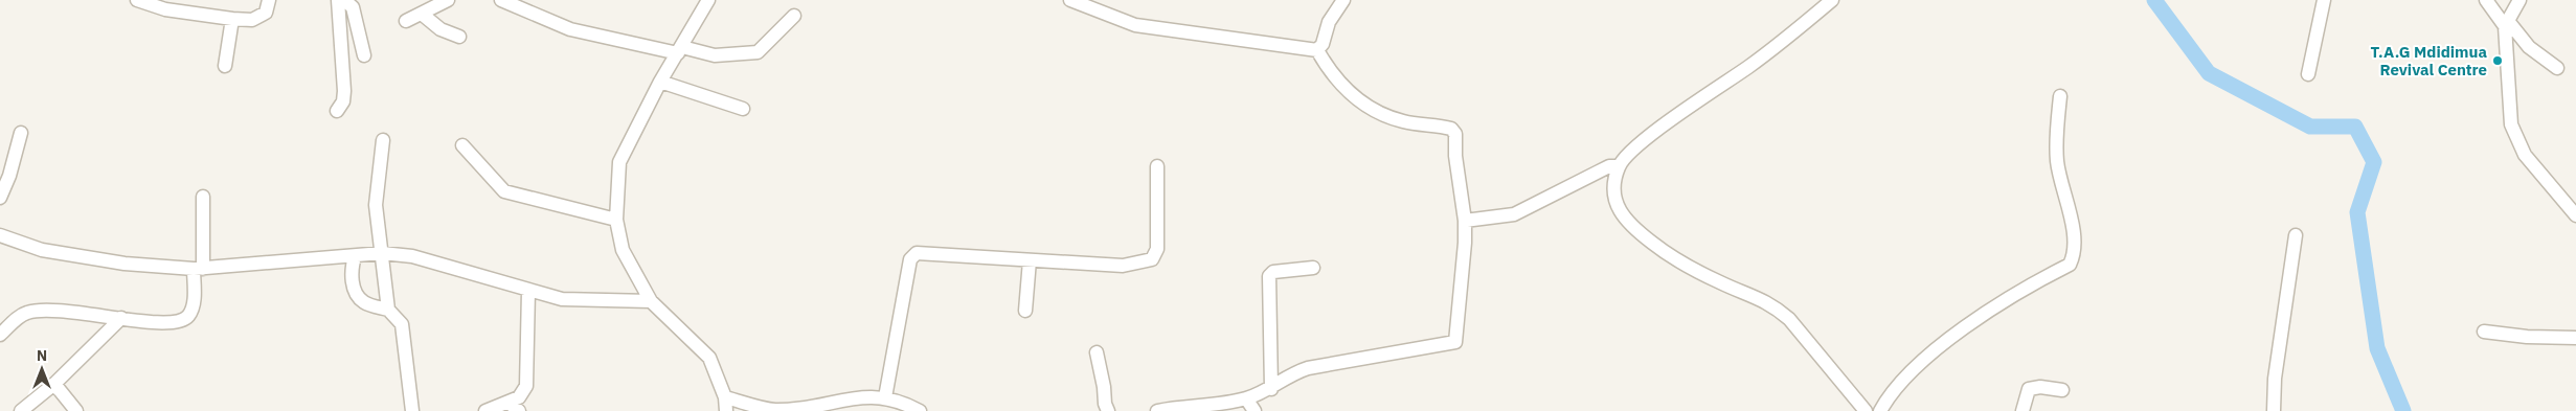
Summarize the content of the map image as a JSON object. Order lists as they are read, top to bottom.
{
  "places": ["T.A.G Mdidimua Revival Centre"],
  "north": "top"
}
